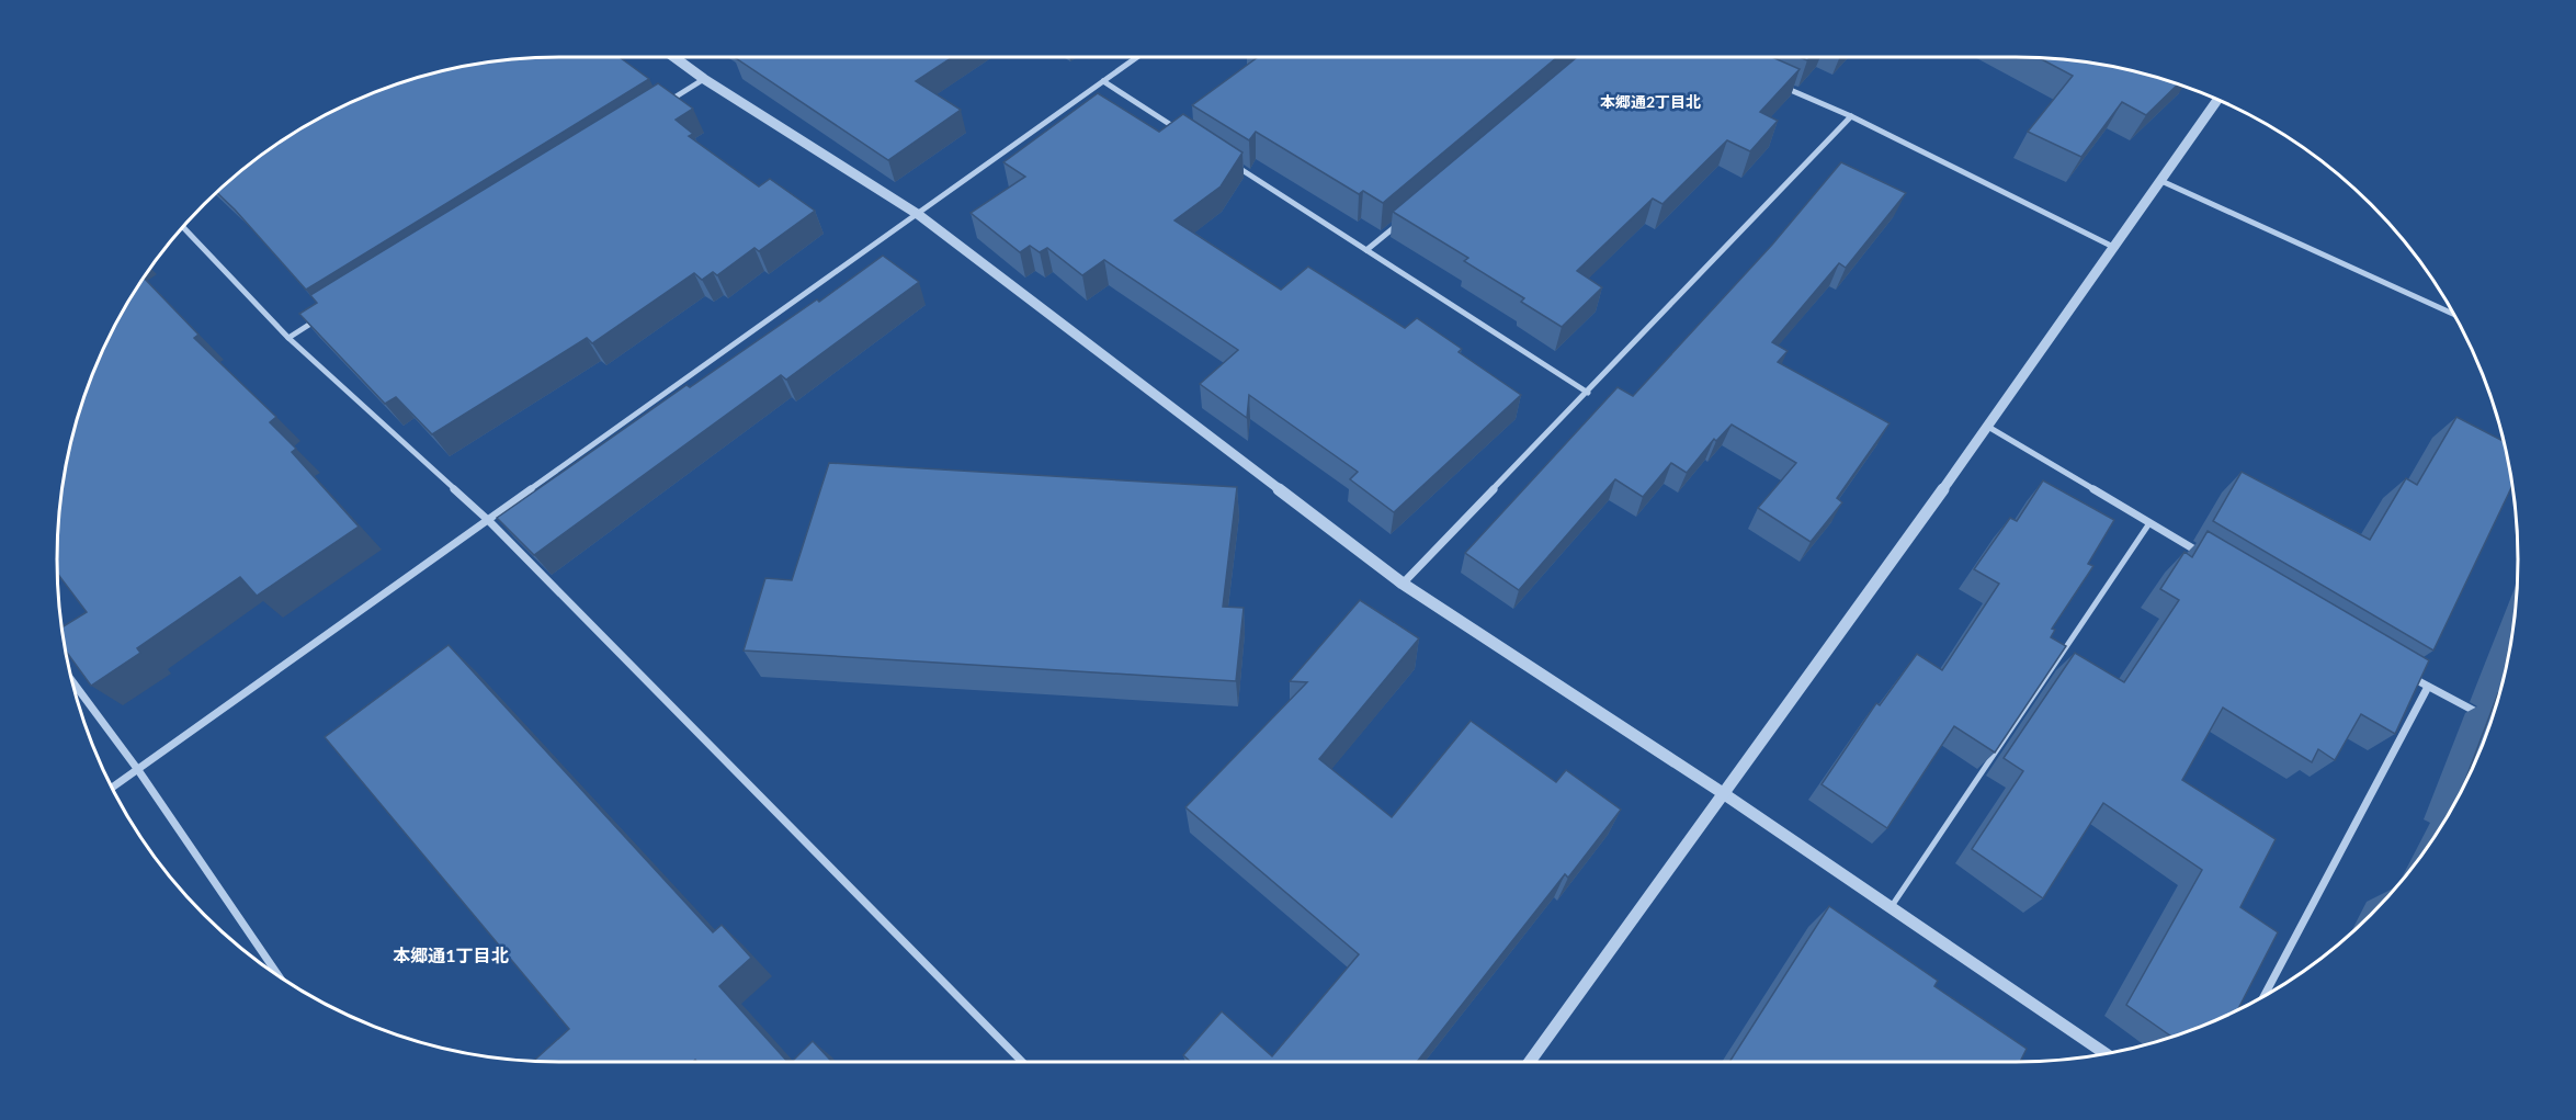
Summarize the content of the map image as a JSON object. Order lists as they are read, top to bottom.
{
  "districts": ["本郷通2丁目北", "本郷通1丁目北"]
}
